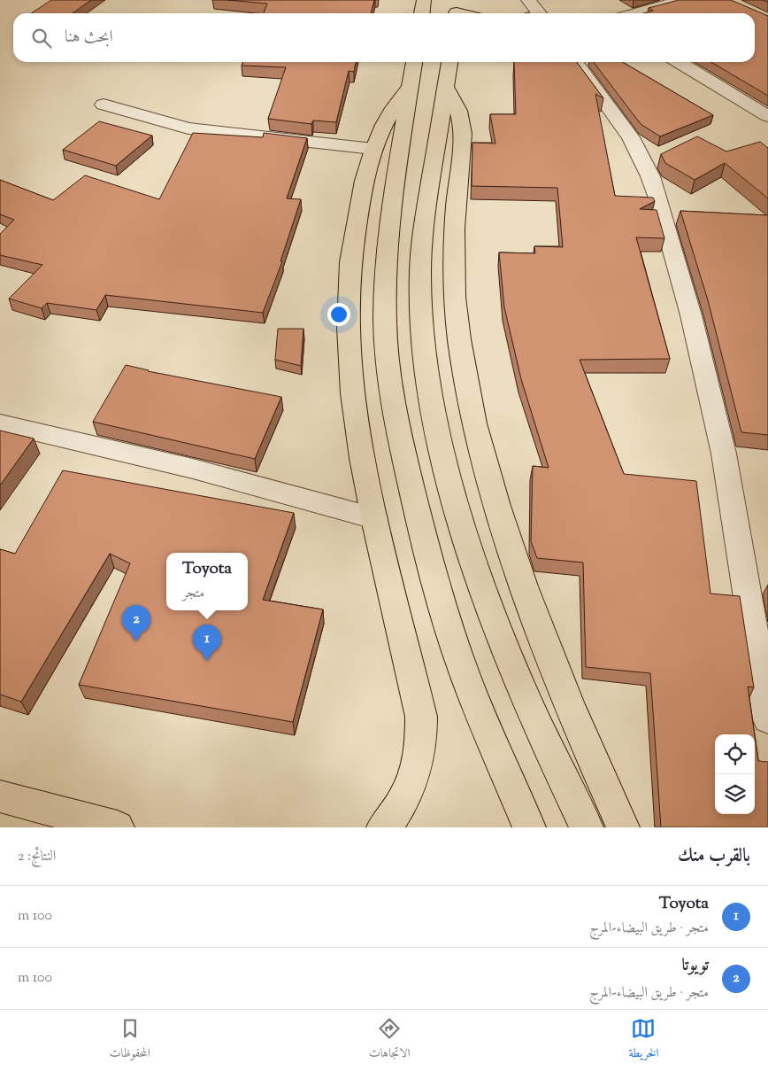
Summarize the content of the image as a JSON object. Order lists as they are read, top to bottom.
{
  "page": {
    "search": "ابحث هنا",
    "popup": ["Toyota", "متجر"],
    "pins": ["2", "1"],
    "heading": ["بالقرب منك", "النتائج: 2"],
    "list": [
      {
        "mark": "1",
        "name": "Toyota",
        "note": "متجر · طريق البيضاء-المرج",
        "value": "100 m"
      },
      {
        "mark": "2",
        "name": "تويوتا",
        "note": "متجر · طريق البيضاء-المرج",
        "value": "100 m"
      }
    ],
    "nav": ["الخريطة", "الاتجاهات", "المحفوظات"]
  }
}
